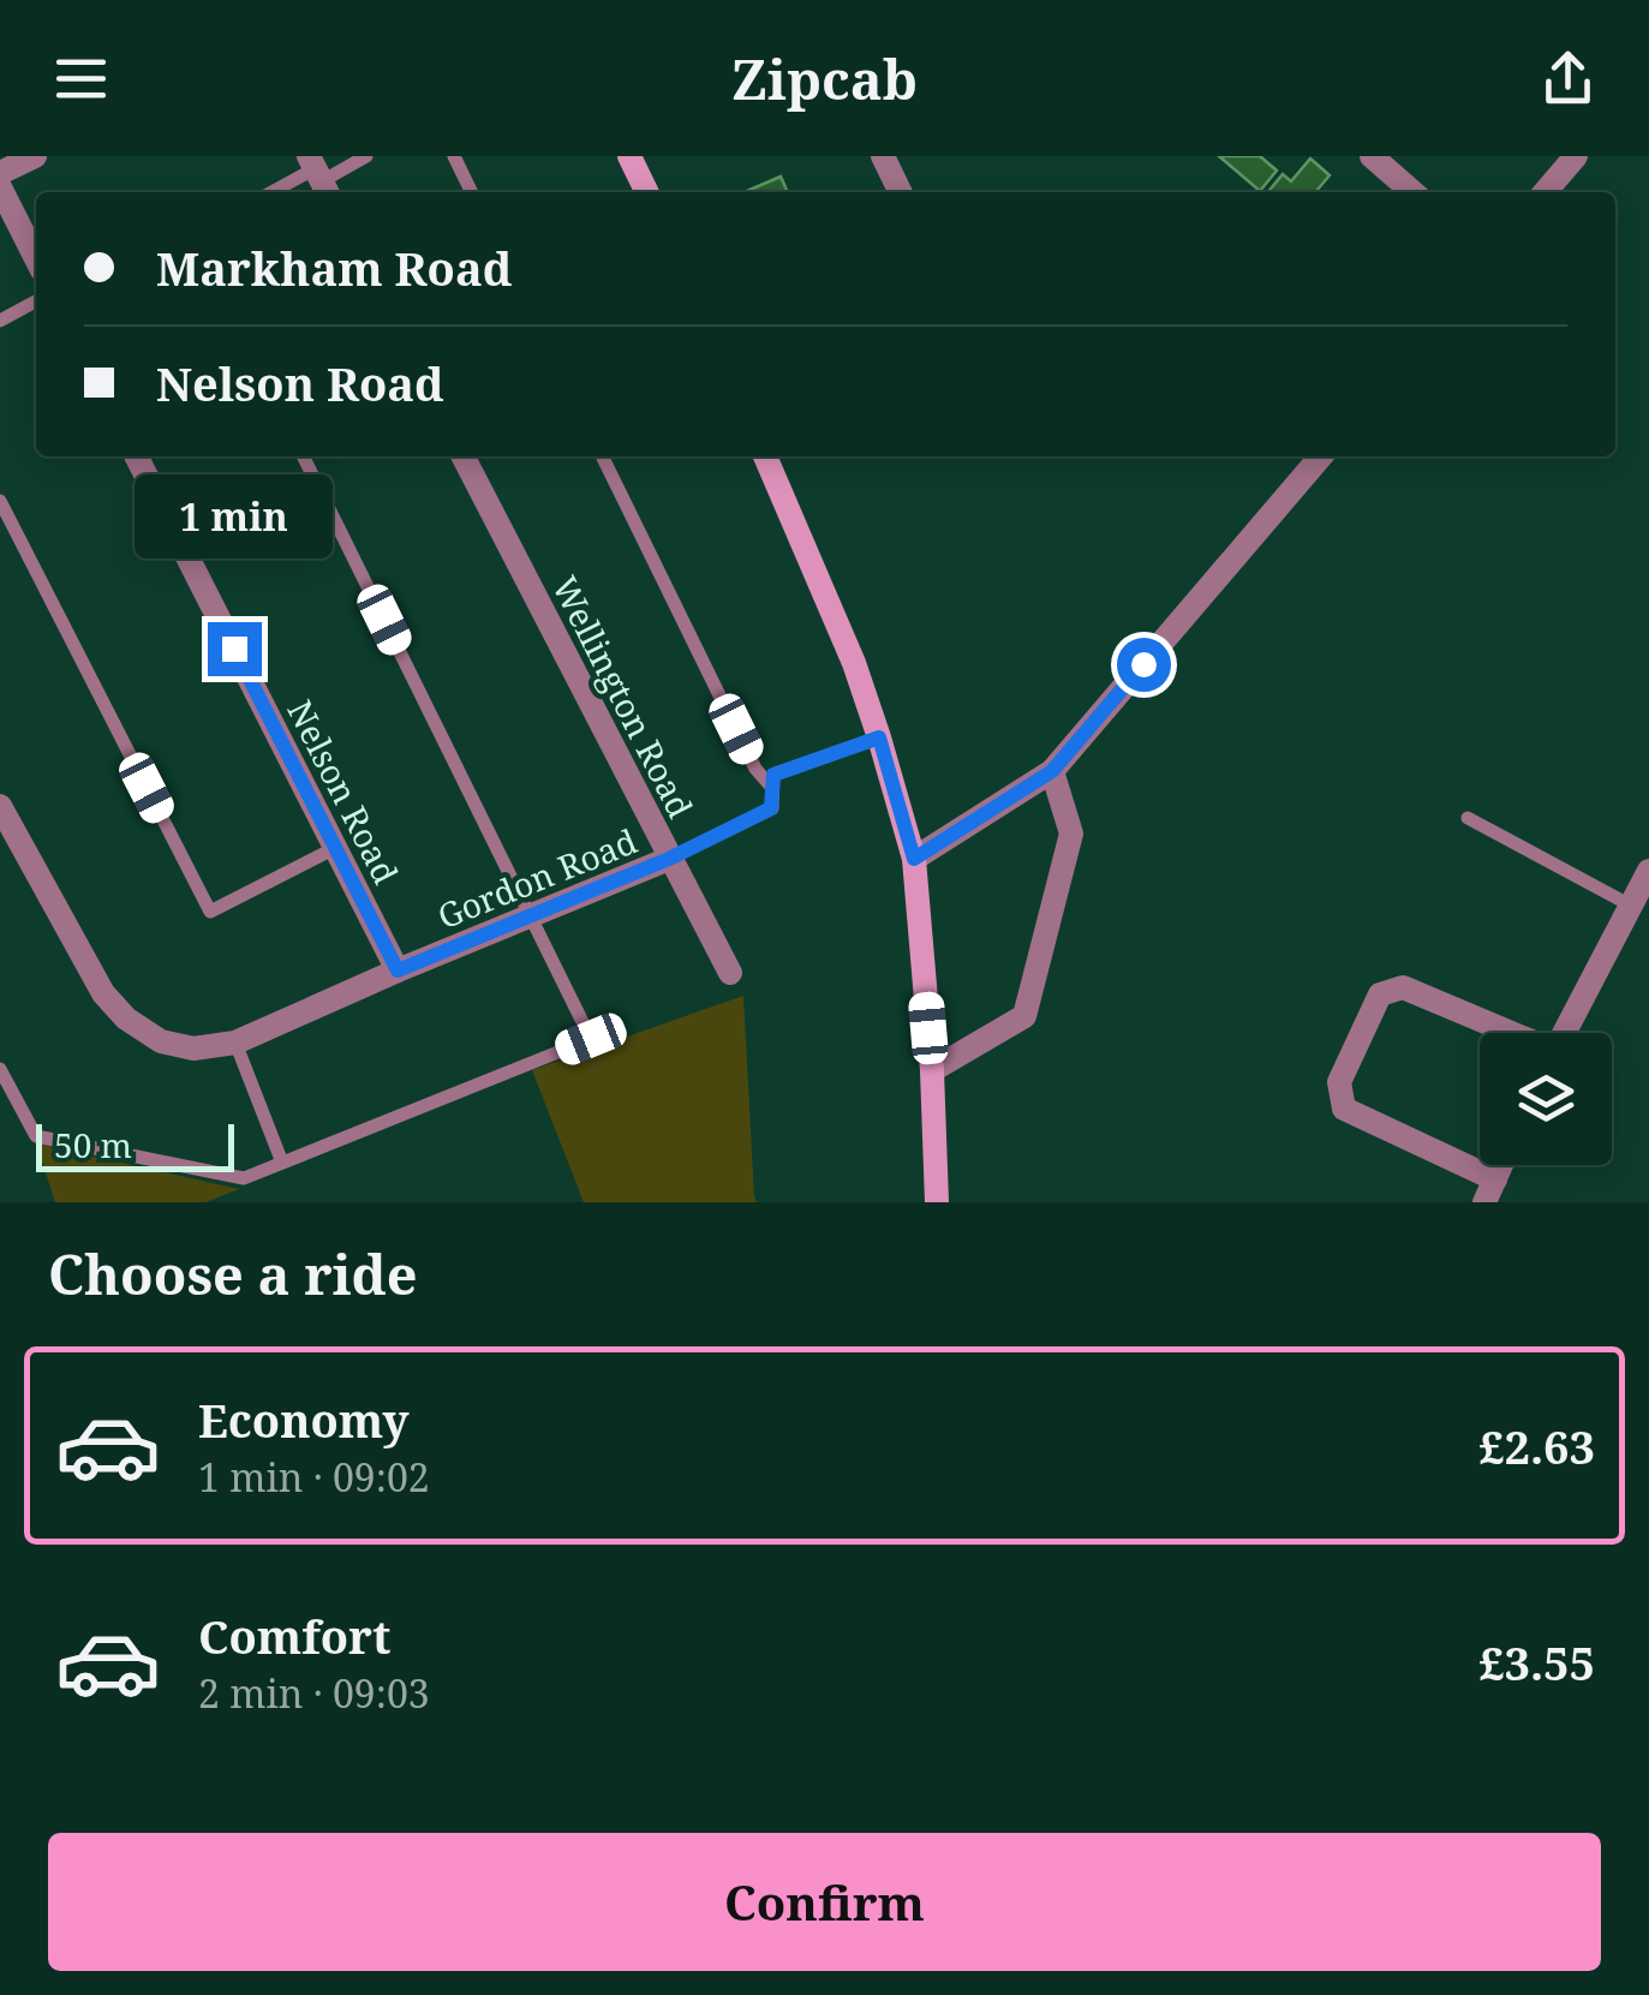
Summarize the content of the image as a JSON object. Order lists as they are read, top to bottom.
{
  "streets": {
    "street": ["Wellington Road", "Nelson Road", "Gordon Road"]
  },
  "crossings": [
    ["Wellington Road", "Gordon Road"],
    ["Nelson Road", "Gordon Road"]
  ],
  "scale_bar": "50 m",
  "page": {
    "header": "Zipcab",
    "banner": ["Markham Road", "Nelson Road"],
    "bubble": "1 min",
    "scale": "50 m",
    "heading": "Choose a ride",
    "list": [
      {
        "name": "Economy",
        "note": "1 min · 09:02",
        "value": "£2.63"
      },
      {
        "name": "Comfort",
        "note": "2 min · 09:03",
        "value": "£3.55"
      }
    ],
    "buttons": "Confirm"
  }
}
